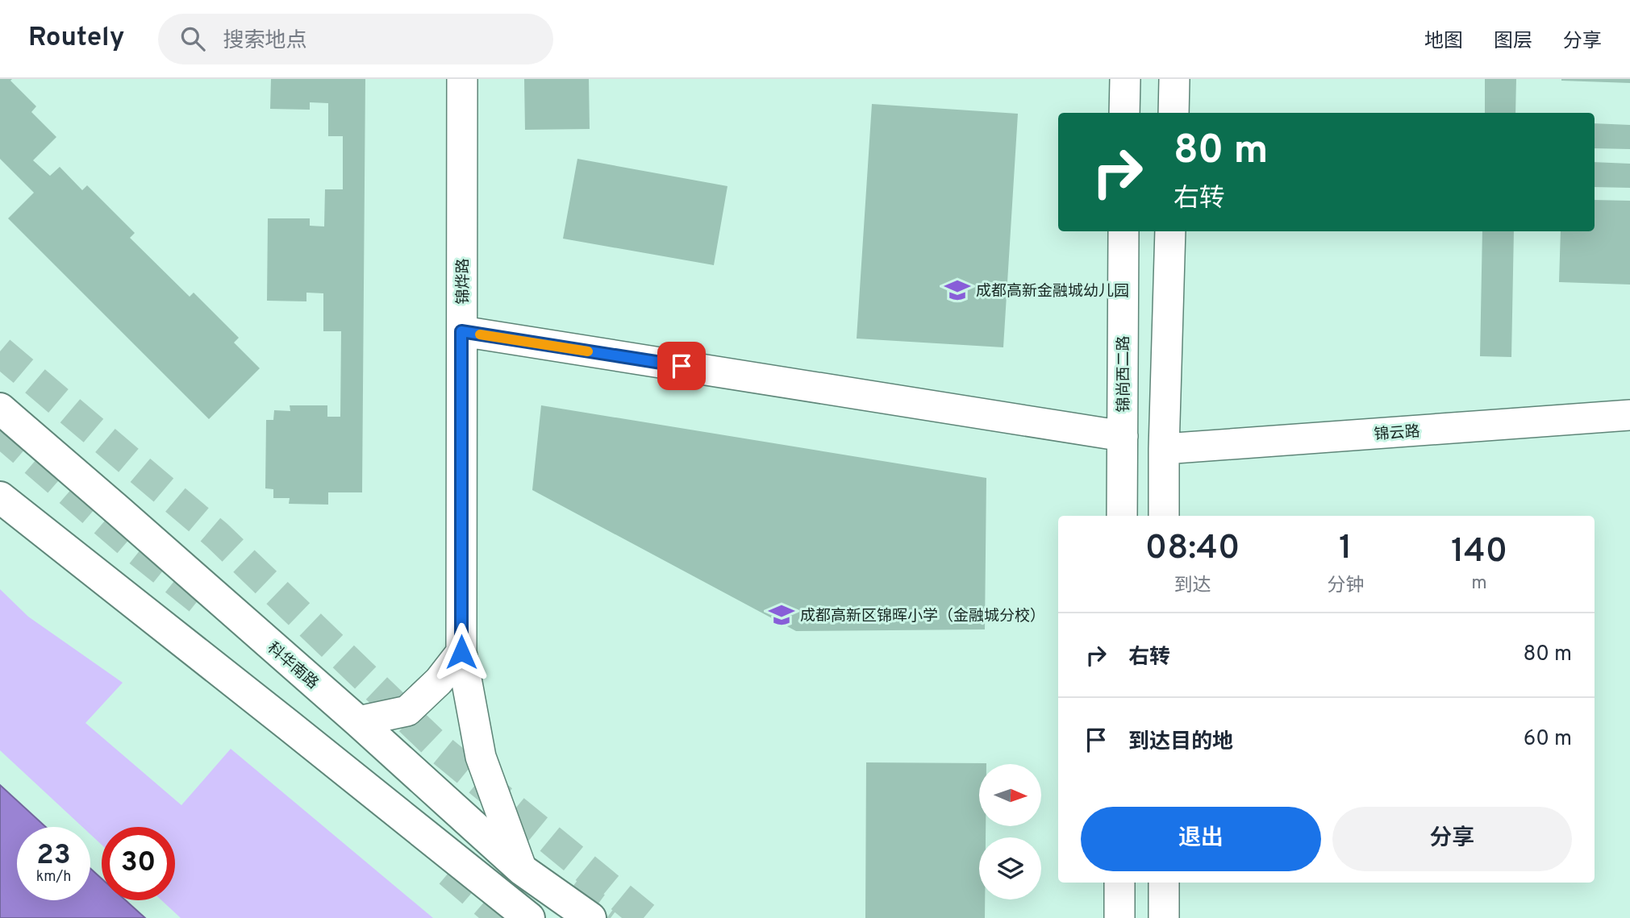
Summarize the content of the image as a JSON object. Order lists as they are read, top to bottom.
{
  "streets": {
    "main road": ["科华南路"],
    "street": ["锦烨路", "锦尚西二路", "锦云路"]
  },
  "crossings": [
    ["锦烨路", "科华南路"]
  ],
  "places": {
    "school or university": ["成都高新金融城幼儿园", "成都高新区锦晖小学（金融城分校）"]
  },
  "north": "right",
  "page": {
    "header": "Routely",
    "search": "搜索地点",
    "nav": ["地图", "图层", "分享"],
    "turn": ["80 m", "右转"],
    "eta": [
      "08:40",
      "到达",
      "1",
      "分钟",
      "140",
      "m"
    ],
    "list": [
      {
        "name": "右转",
        "value": "80 m"
      },
      {
        "name": "到达目的地",
        "value": "60 m"
      }
    ],
    "buttons": ["退出", "分享"],
    "speed": "23 km/h",
    "limit": "30"
  }
}
